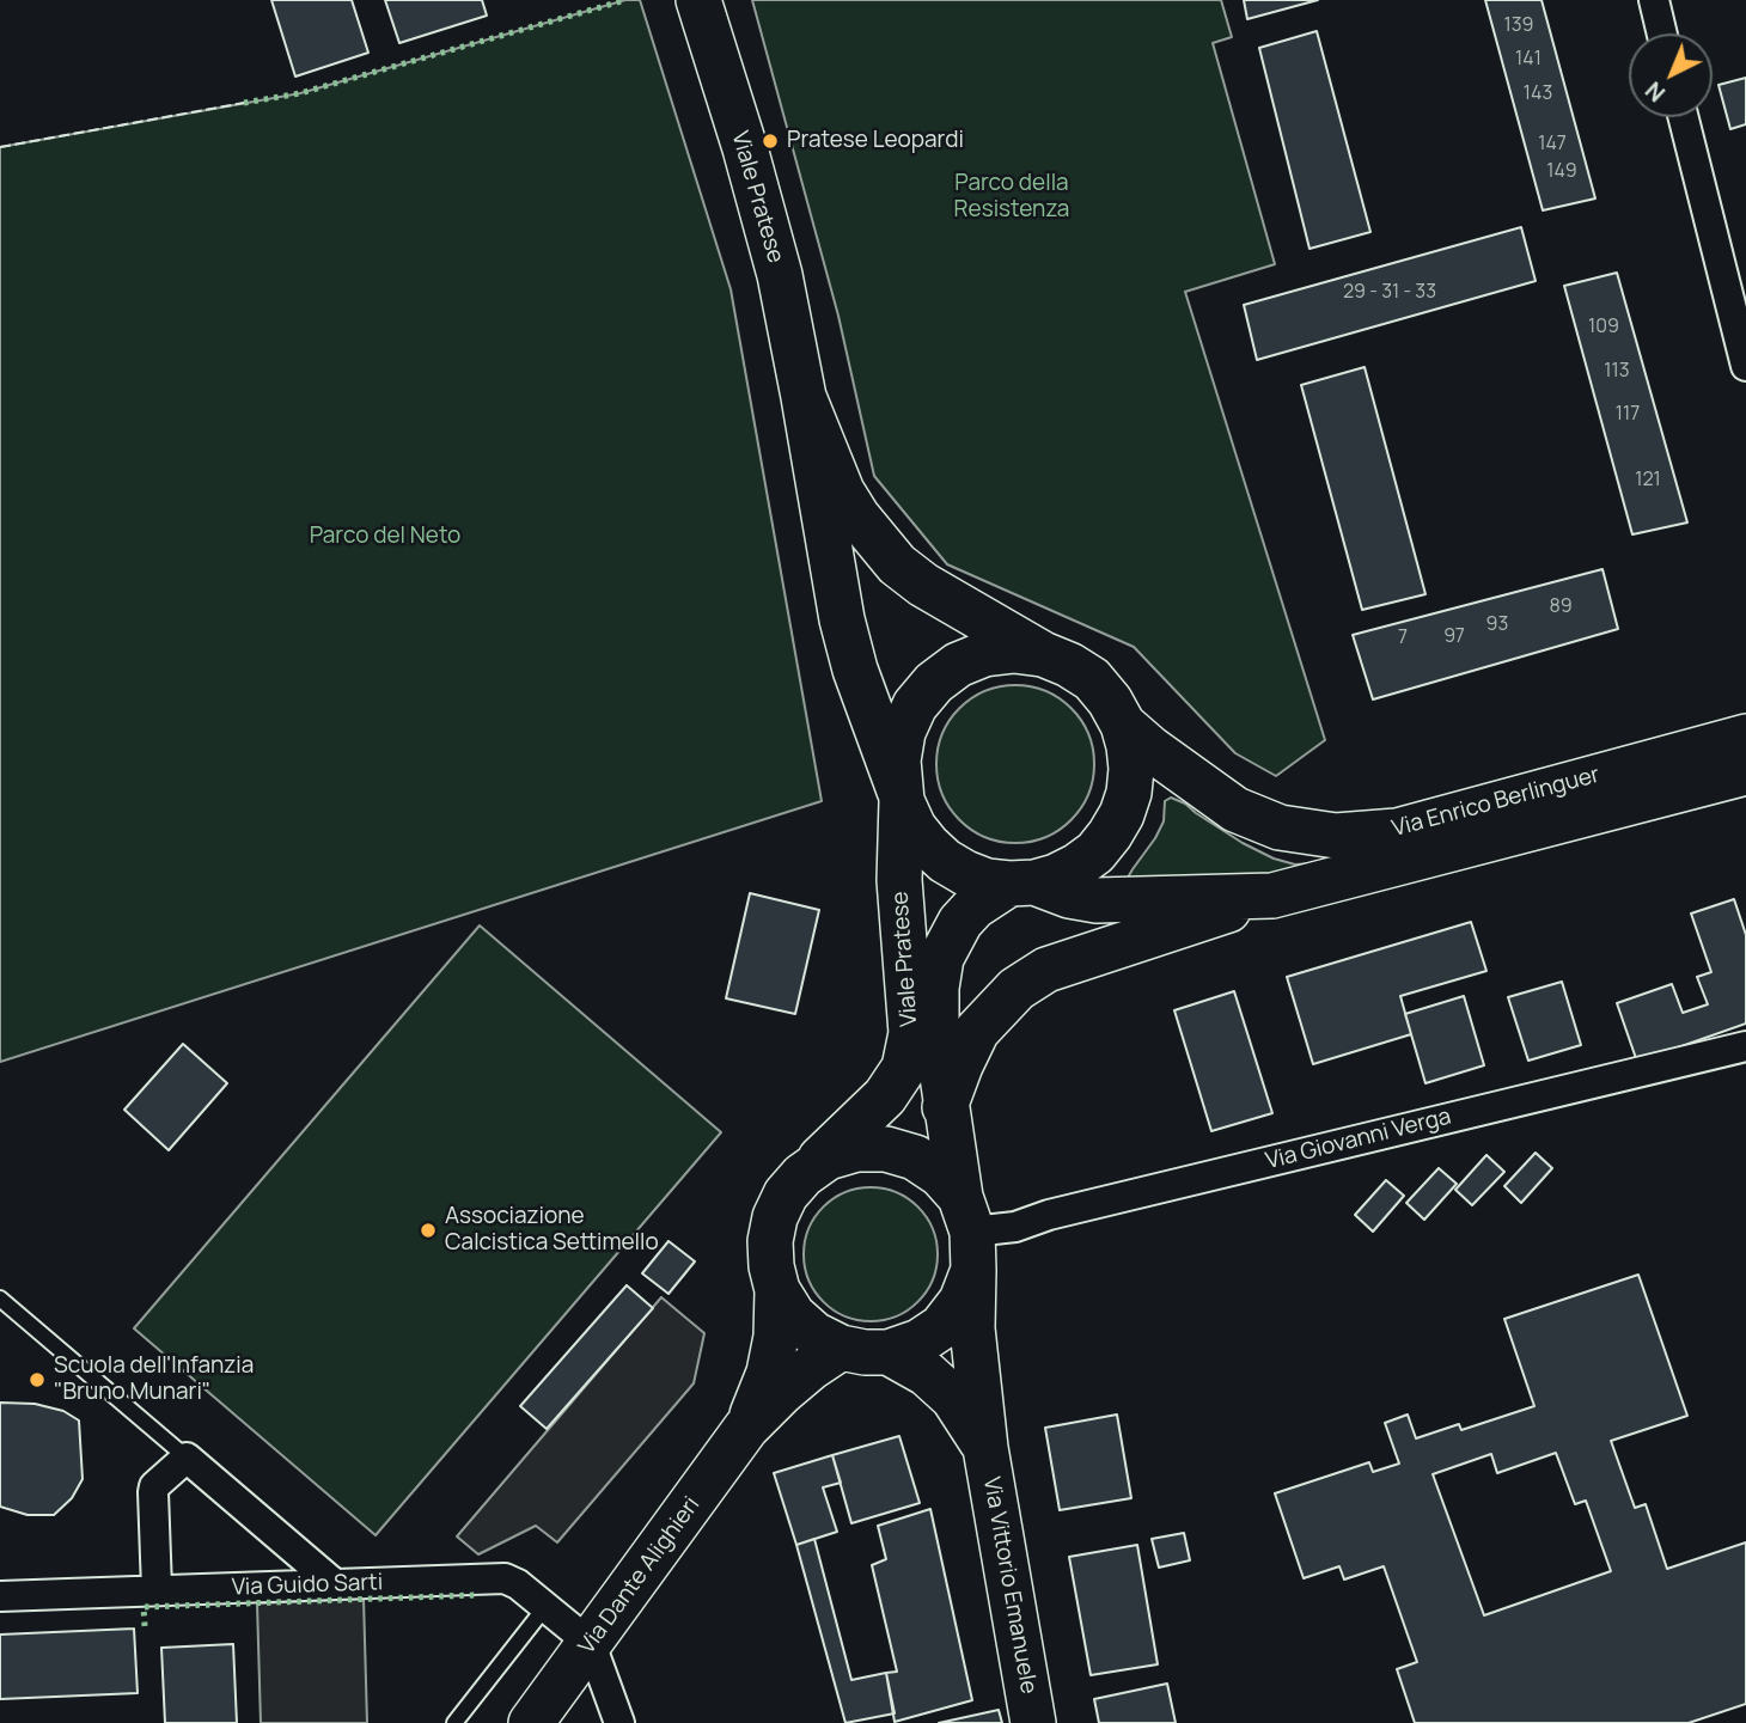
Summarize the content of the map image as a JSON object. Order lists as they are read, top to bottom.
{
  "streets": {
    "main road": [
      "Viale Pratese",
      "Via Enrico Berlinguer",
      "Via Dante Alighieri",
      "Via Vittorio Emanuele"
    ],
    "street": ["Via Giovanni Verga", "Via Guido Sarti"]
  },
  "crossings": [
    ["Viale Pratese", "Via Enrico Berlinguer"],
    ["Viale Pratese", "Via Giovanni Verga"],
    ["Viale Pratese", "Via Dante Alighieri"],
    ["Viale Pratese", "Via Vittorio Emanuele"],
    ["Via Giovanni Verga", "Via Dante Alighieri"],
    ["Via Giovanni Verga", "Via Vittorio Emanuele"],
    ["Via Dante Alighieri", "Via Guido Sarti"],
    ["Via Dante Alighieri", "Via Vittorio Emanuele"]
  ],
  "parks": ["Parco della Resistenza", "Parco del Neto"],
  "places": ["Pratese Leopardi", "Associazione Calcistica Settimello", "Scuola dell'Infanzia \"Bruno Munari\""],
  "house_numbers": [
    "139",
    "141",
    "143",
    "147",
    "149",
    "29 - 31 - 33",
    "109",
    "113",
    "117",
    "121",
    "89",
    "93",
    "97",
    "7"
  ],
  "north": "bottom left"
}
